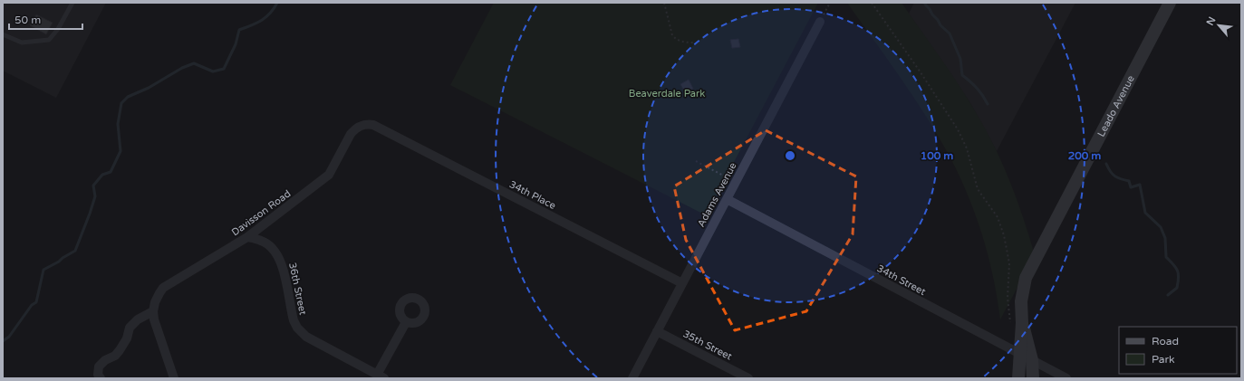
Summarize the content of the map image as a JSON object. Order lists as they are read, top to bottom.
{
  "streets": {
    "street": [
      "Leado Avenue",
      "34th Place",
      "Adams Avenue",
      "Davisson Road",
      "34th Street",
      "36th Street",
      "35th Street"
    ]
  },
  "crossings": [
    ["34th Place", "Adams Avenue"],
    ["34th Place", "Davisson Road"],
    ["Adams Avenue", "34th Street"],
    ["Adams Avenue", "35th Street"],
    ["Davisson Road", "36th Street"]
  ],
  "parks": ["Beaverdale Park"],
  "legend": ["Road", "Park"],
  "scale_bar": "50 m",
  "north": "top left",
  "rings": ["100 m", "200 m"]
}
